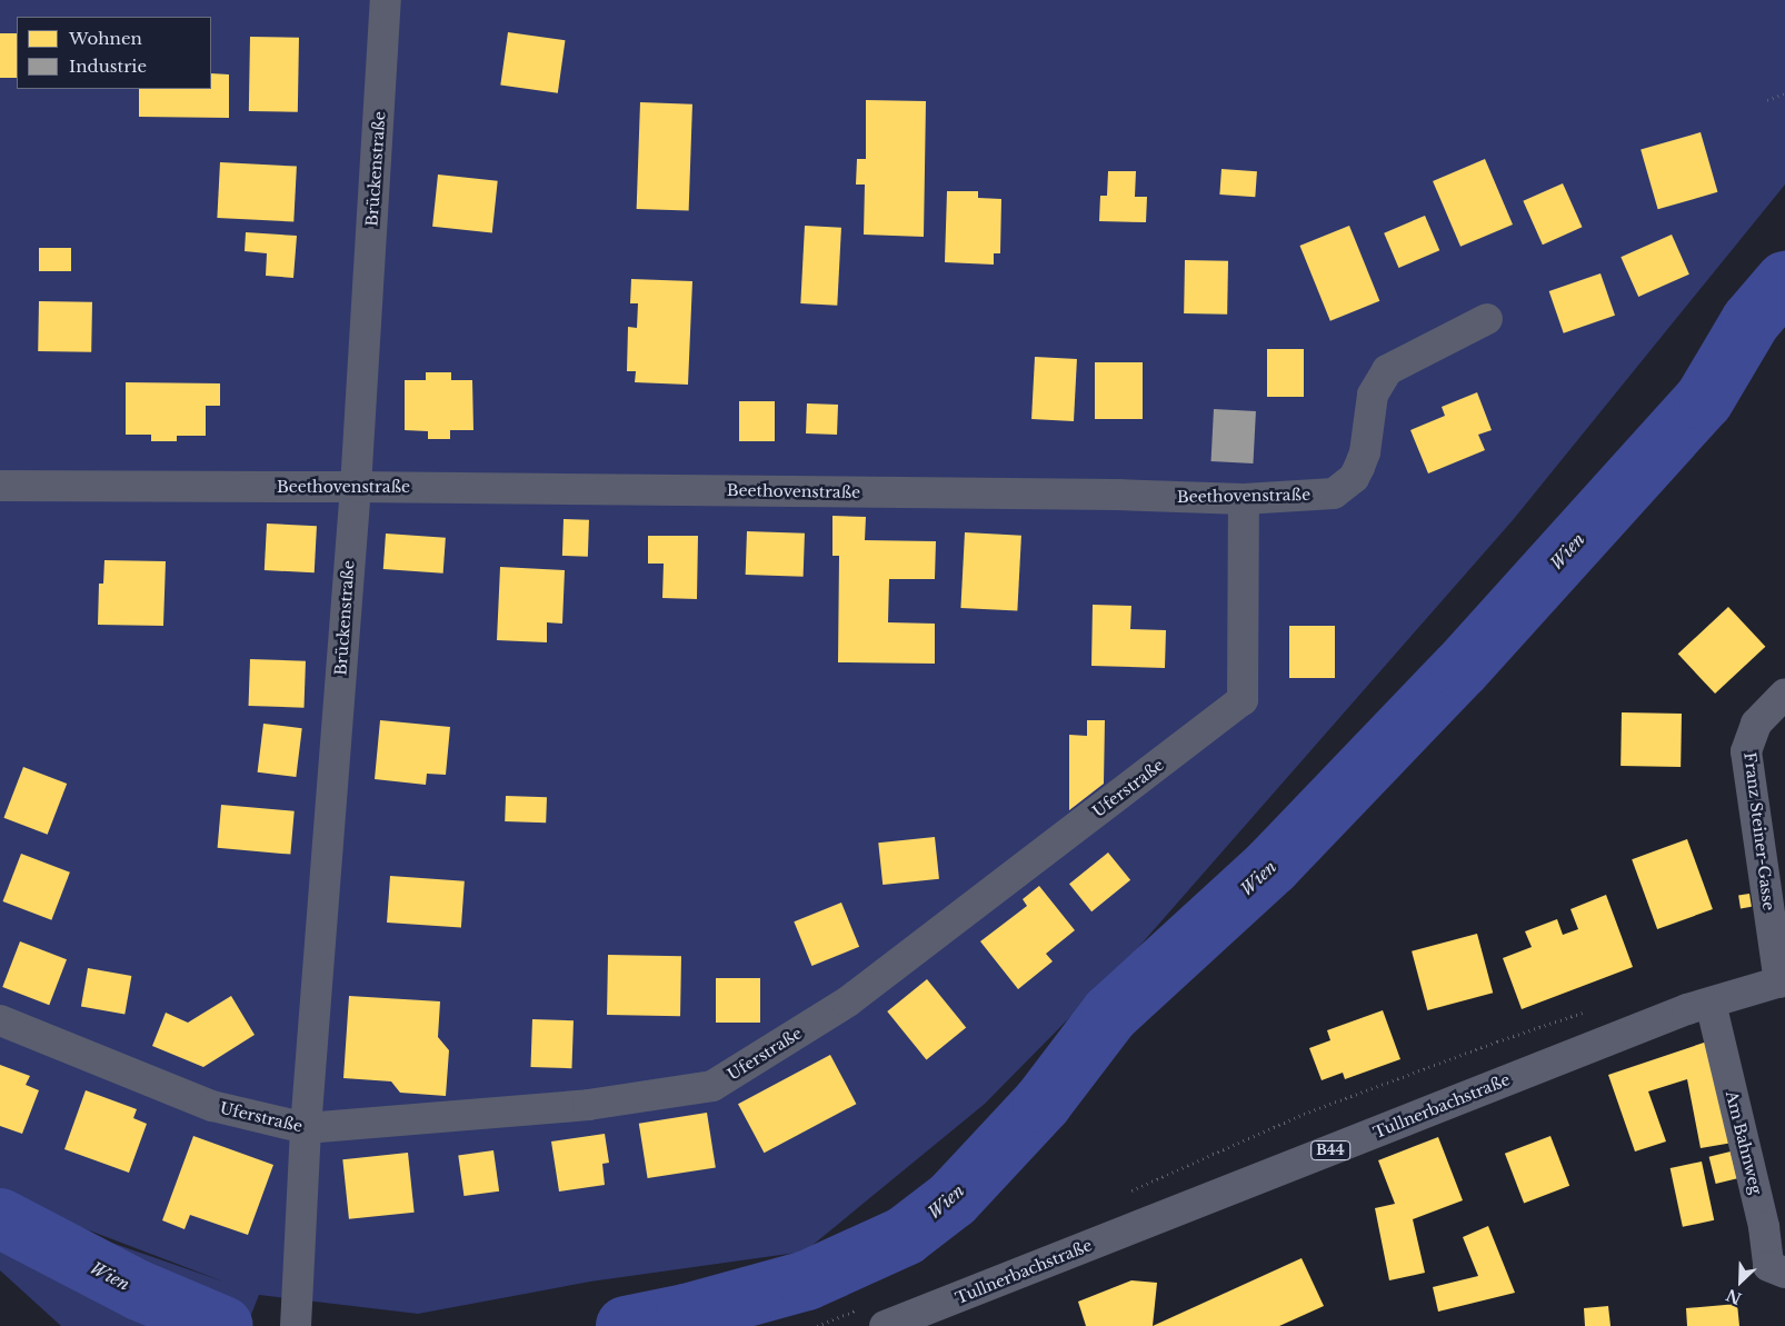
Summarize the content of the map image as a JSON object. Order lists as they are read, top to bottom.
{
  "streets": {
    "street": [
      "Brückenstraße",
      "Beethovenstraße",
      "Uferstraße",
      "Franz Steiner-Gasse",
      "Tullnerbachstraße",
      "Am Bahnweg",
      "B44"
    ]
  },
  "crossings": [
    ["Brückenstraße", "Beethovenstraße"],
    ["Brückenstraße", "Uferstraße"],
    ["Beethovenstraße", "Uferstraße"],
    ["Franz Steiner-Gasse", "Tullnerbachstraße"],
    ["Tullnerbachstraße", "Am Bahnweg"]
  ],
  "water": ["Wien"],
  "legend": ["Wohnen", "Industrie"],
  "north": "bottom left"
}
